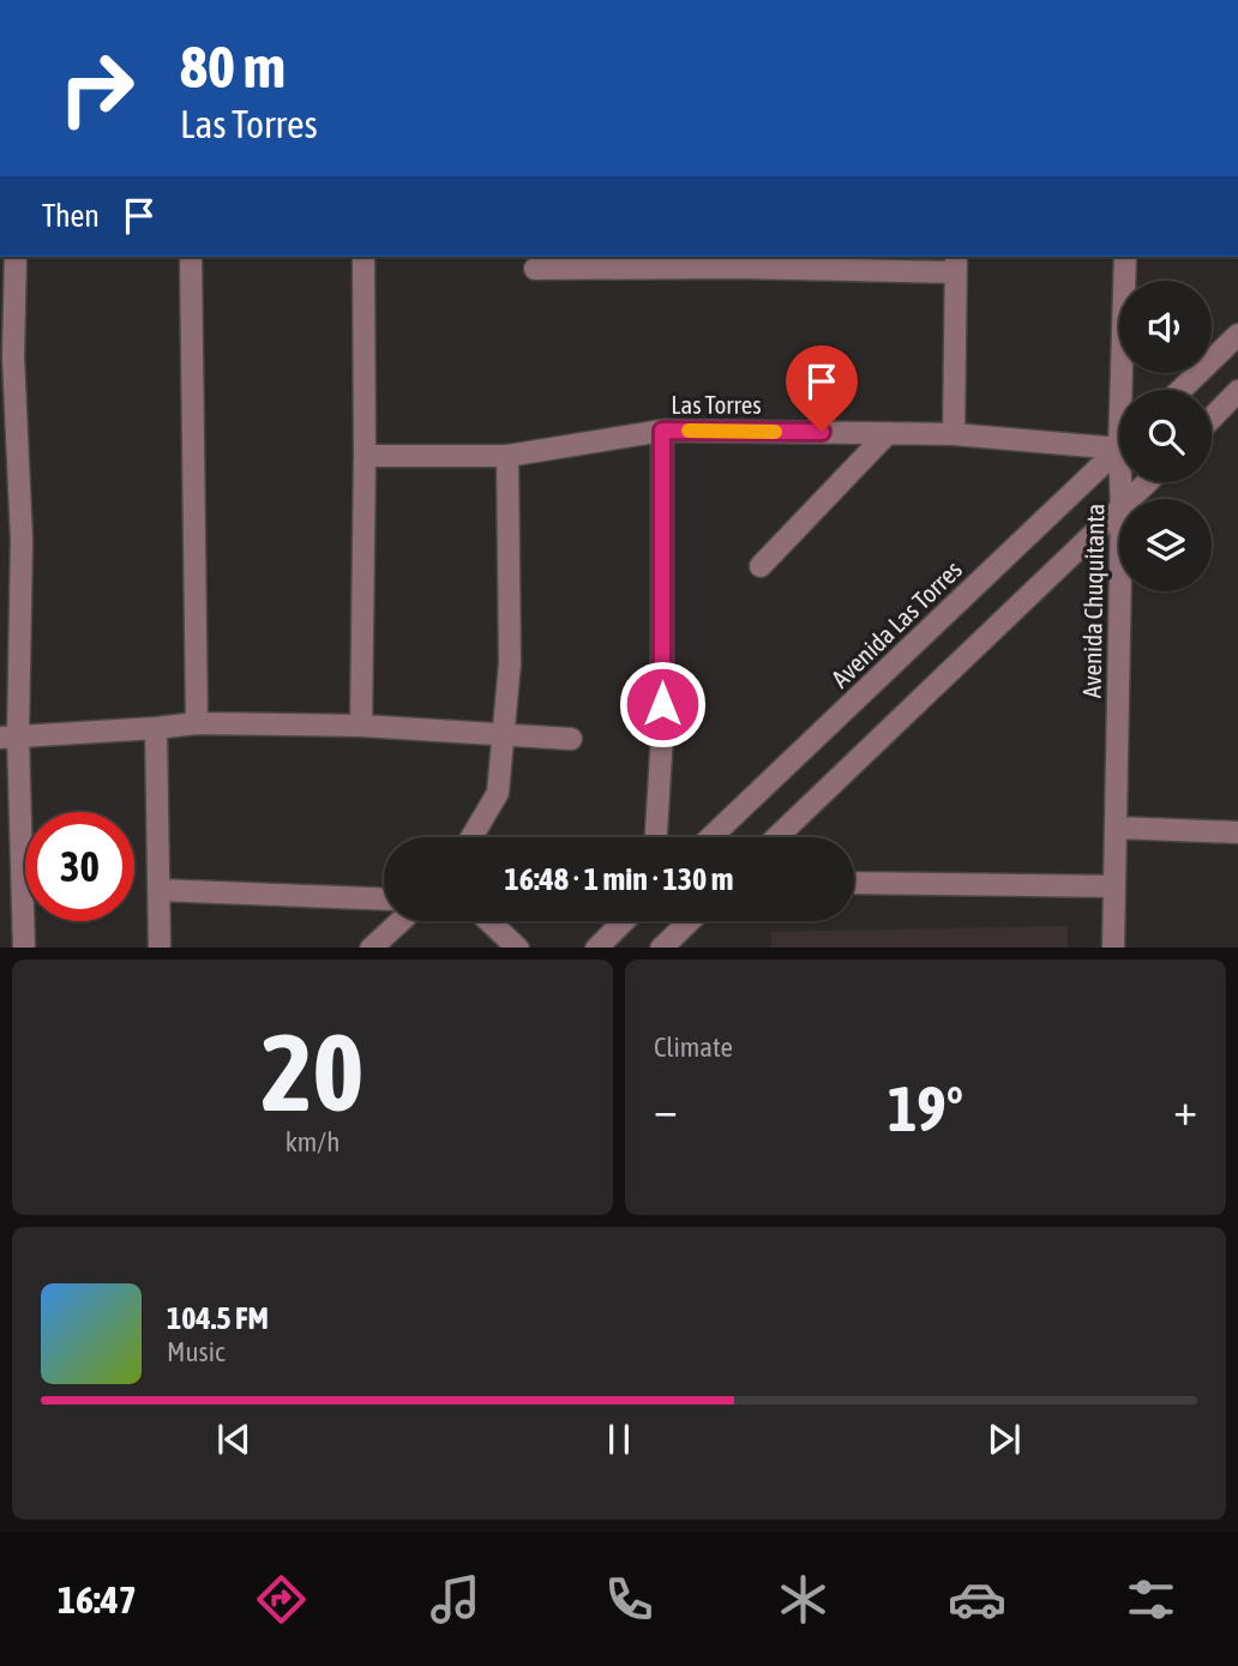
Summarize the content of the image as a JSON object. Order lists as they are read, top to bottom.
{
  "streets": {
    "street": ["Las Torres", "Avenida Chuquitanta", "Avenida Las Torres"]
  },
  "page": {
    "turn": ["80 m", "Las Torres"],
    "then": "Then",
    "limit": "30",
    "trip": "16:48 · 1 min · 130 m",
    "tile": [
      ["20", "km/h"],
      "Climate"
    ],
    "heat": ["−", "19°", "+"],
    "song": ["104.5 FM", "Music"],
    "tabs": "16:47"
  }
}
